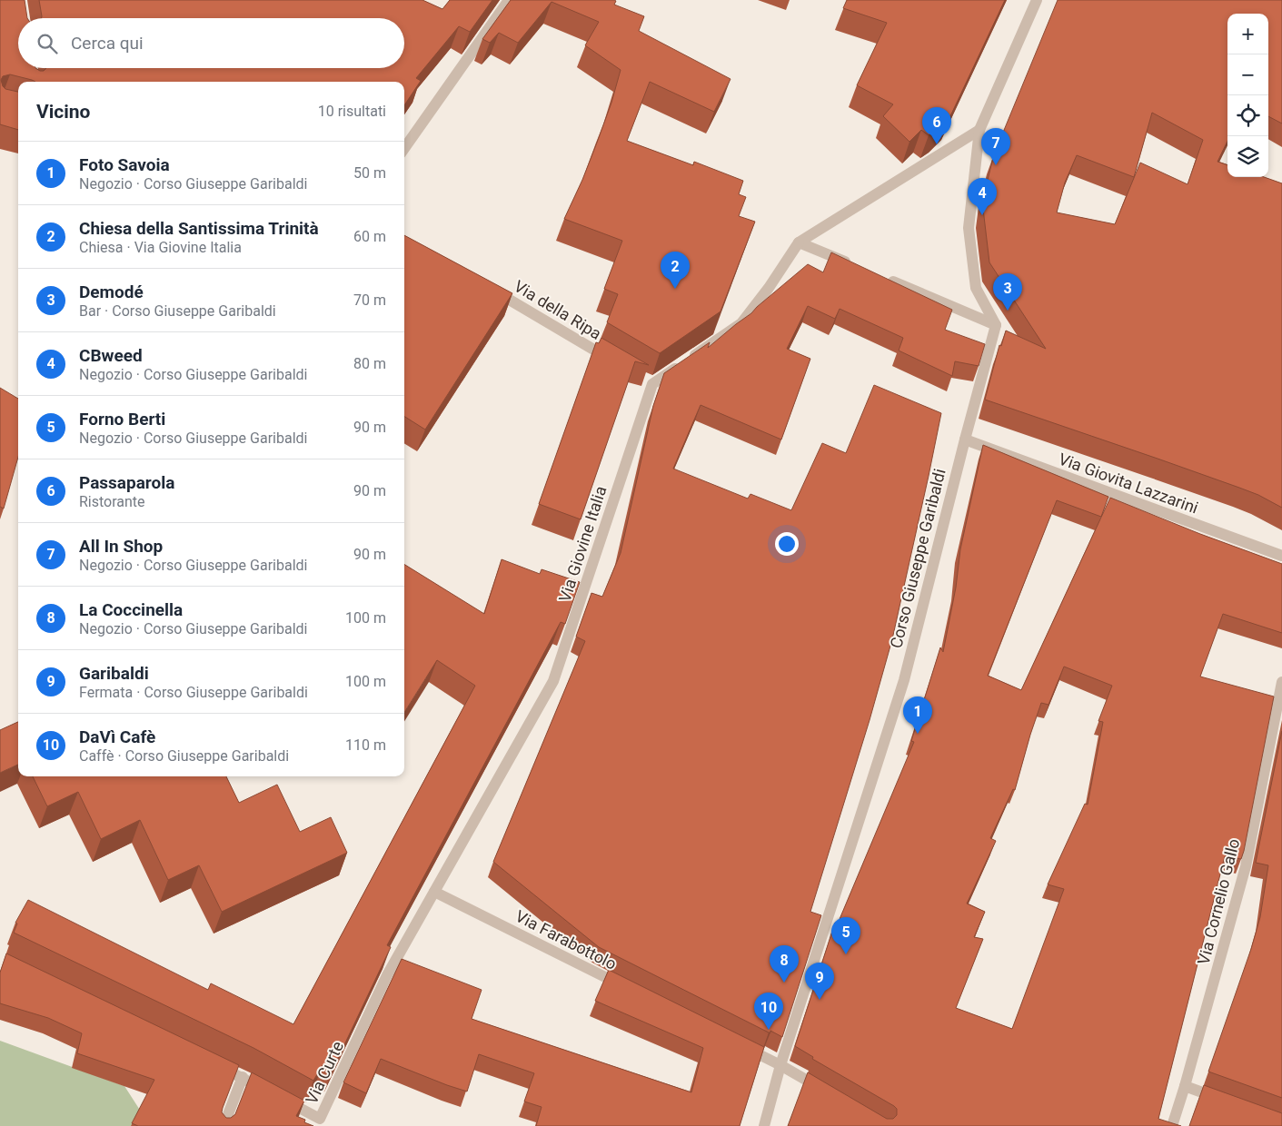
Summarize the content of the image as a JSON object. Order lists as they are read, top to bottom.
{
  "streets": {
    "street": [
      "Via della Ripa",
      "Via Giovita Lazzarini",
      "Via Giovine Italia",
      "Corso Giuseppe Garibaldi",
      "Via Cornelio Gallo",
      "Via Farabottolo",
      "Via Curte"
    ]
  },
  "crossings": [
    ["Via Giovita Lazzarini", "Corso Giuseppe Garibaldi"],
    ["Via Giovine Italia", "Via Farabottolo"],
    ["Via Giovine Italia", "Via Curte"],
    ["Via Farabottolo", "Via Curte"]
  ],
  "page": {
    "map_buttons": ["+", "−"],
    "search": "Cerca qui",
    "heading": ["Vicino", "10 risultati"],
    "pins": [
      "6",
      "7",
      "4",
      "2",
      "3",
      "1",
      "5",
      "8",
      "9",
      "10"
    ],
    "list": [
      {
        "mark": "1",
        "name": "Foto Savoia",
        "note": "Negozio · Corso Giuseppe Garibaldi",
        "value": "50 m"
      },
      {
        "mark": "2",
        "name": "Chiesa della Santissima Trinità",
        "note": "Chiesa · Via Giovine Italia",
        "value": "60 m"
      },
      {
        "mark": "3",
        "name": "Demodé",
        "note": "Bar · Corso Giuseppe Garibaldi",
        "value": "70 m"
      },
      {
        "mark": "4",
        "name": "CBweed",
        "note": "Negozio · Corso Giuseppe Garibaldi",
        "value": "80 m"
      },
      {
        "mark": "5",
        "name": "Forno Berti",
        "note": "Negozio · Corso Giuseppe Garibaldi",
        "value": "90 m"
      },
      {
        "mark": "6",
        "name": "Passaparola",
        "note": "Ristorante",
        "value": "90 m"
      },
      {
        "mark": "7",
        "name": "All In Shop",
        "note": "Negozio · Corso Giuseppe Garibaldi",
        "value": "90 m"
      },
      {
        "mark": "8",
        "name": "La Coccinella",
        "note": "Negozio · Corso Giuseppe Garibaldi",
        "value": "100 m"
      },
      {
        "mark": "9",
        "name": "Garibaldi",
        "note": "Fermata · Corso Giuseppe Garibaldi",
        "value": "100 m"
      },
      {
        "mark": "10",
        "name": "DaVì Cafè",
        "note": "Caffè · Corso Giuseppe Garibaldi",
        "value": "110 m"
      }
    ]
  }
}
